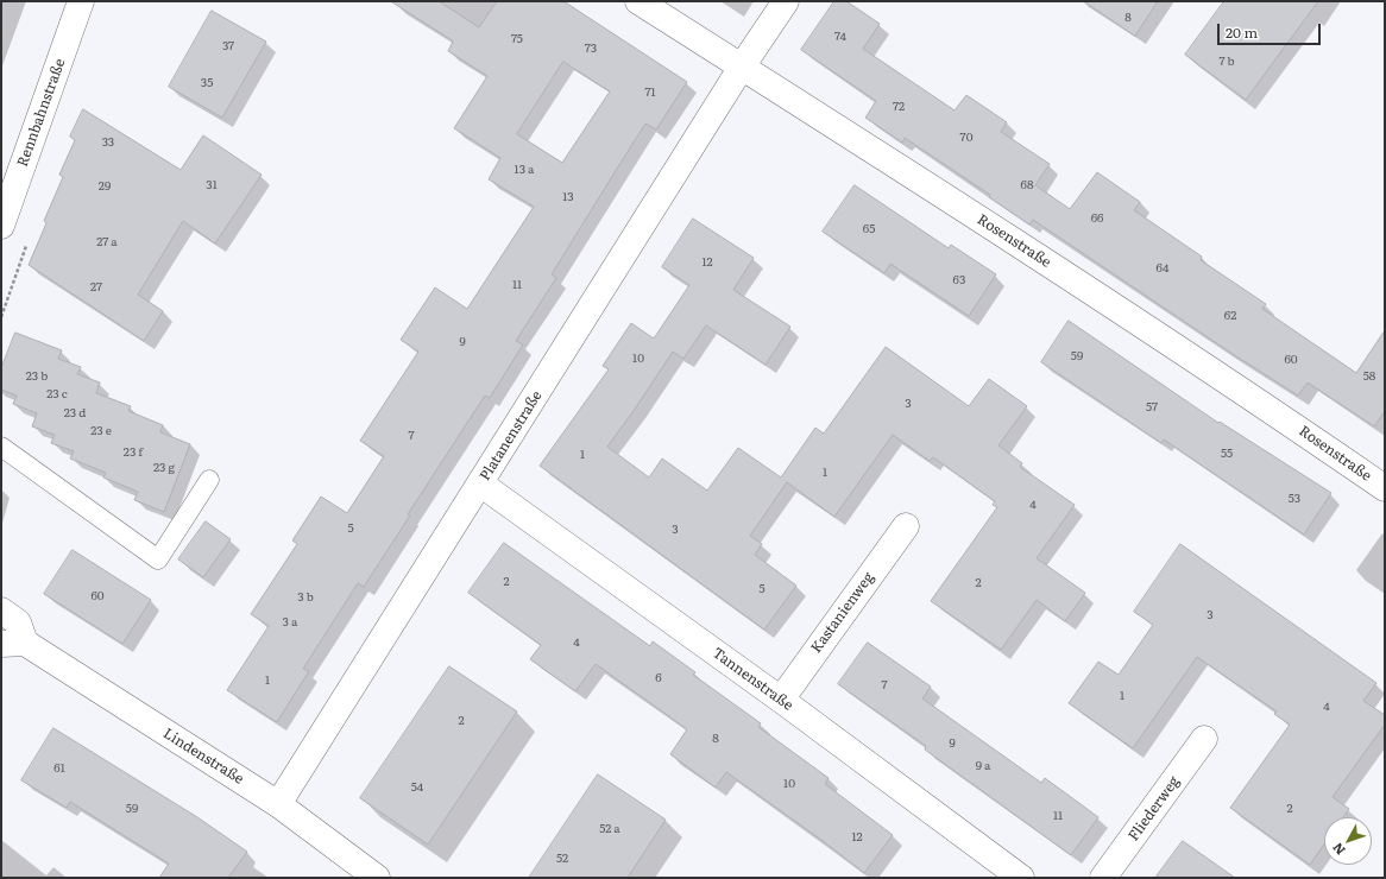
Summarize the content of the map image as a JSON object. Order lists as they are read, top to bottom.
{
  "streets": {
    "street": [
      "Rennbahnstraße",
      "Rosenstraße",
      "Platanenstraße",
      "Kastanienweg",
      "Tannenstraße",
      "Lindenstraße",
      "Fliederweg"
    ]
  },
  "crossings": [
    ["Rosenstraße", "Platanenstraße"],
    ["Platanenstraße", "Tannenstraße"],
    ["Platanenstraße", "Lindenstraße"],
    ["Kastanienweg", "Tannenstraße"]
  ],
  "house_numbers": [
    "8",
    "74",
    "75",
    "37",
    "73",
    "7 b",
    "35",
    "71",
    "72",
    "70",
    "33",
    "13 a",
    "31",
    "68",
    "29",
    "13",
    "66",
    "65",
    "27 a",
    "12",
    "64",
    "63",
    "11",
    "27",
    "62",
    "9",
    "59",
    "10",
    "60",
    "23 b",
    "58",
    "23 c",
    "3",
    "57",
    "23 d",
    "23 e",
    "7",
    "23 f",
    "55",
    "1",
    "23 g",
    "1",
    "53",
    "4",
    "5",
    "3",
    "2",
    "2",
    "5",
    "60",
    "3 b",
    "3",
    "3 a",
    "4",
    "6",
    "1",
    "7",
    "1",
    "4",
    "2",
    "8",
    "9",
    "9 a",
    "61",
    "10",
    "54",
    "59",
    "2",
    "11",
    "52 a",
    "12",
    "52"
  ],
  "scale_bar": "20 m",
  "north": "bottom left"
}
